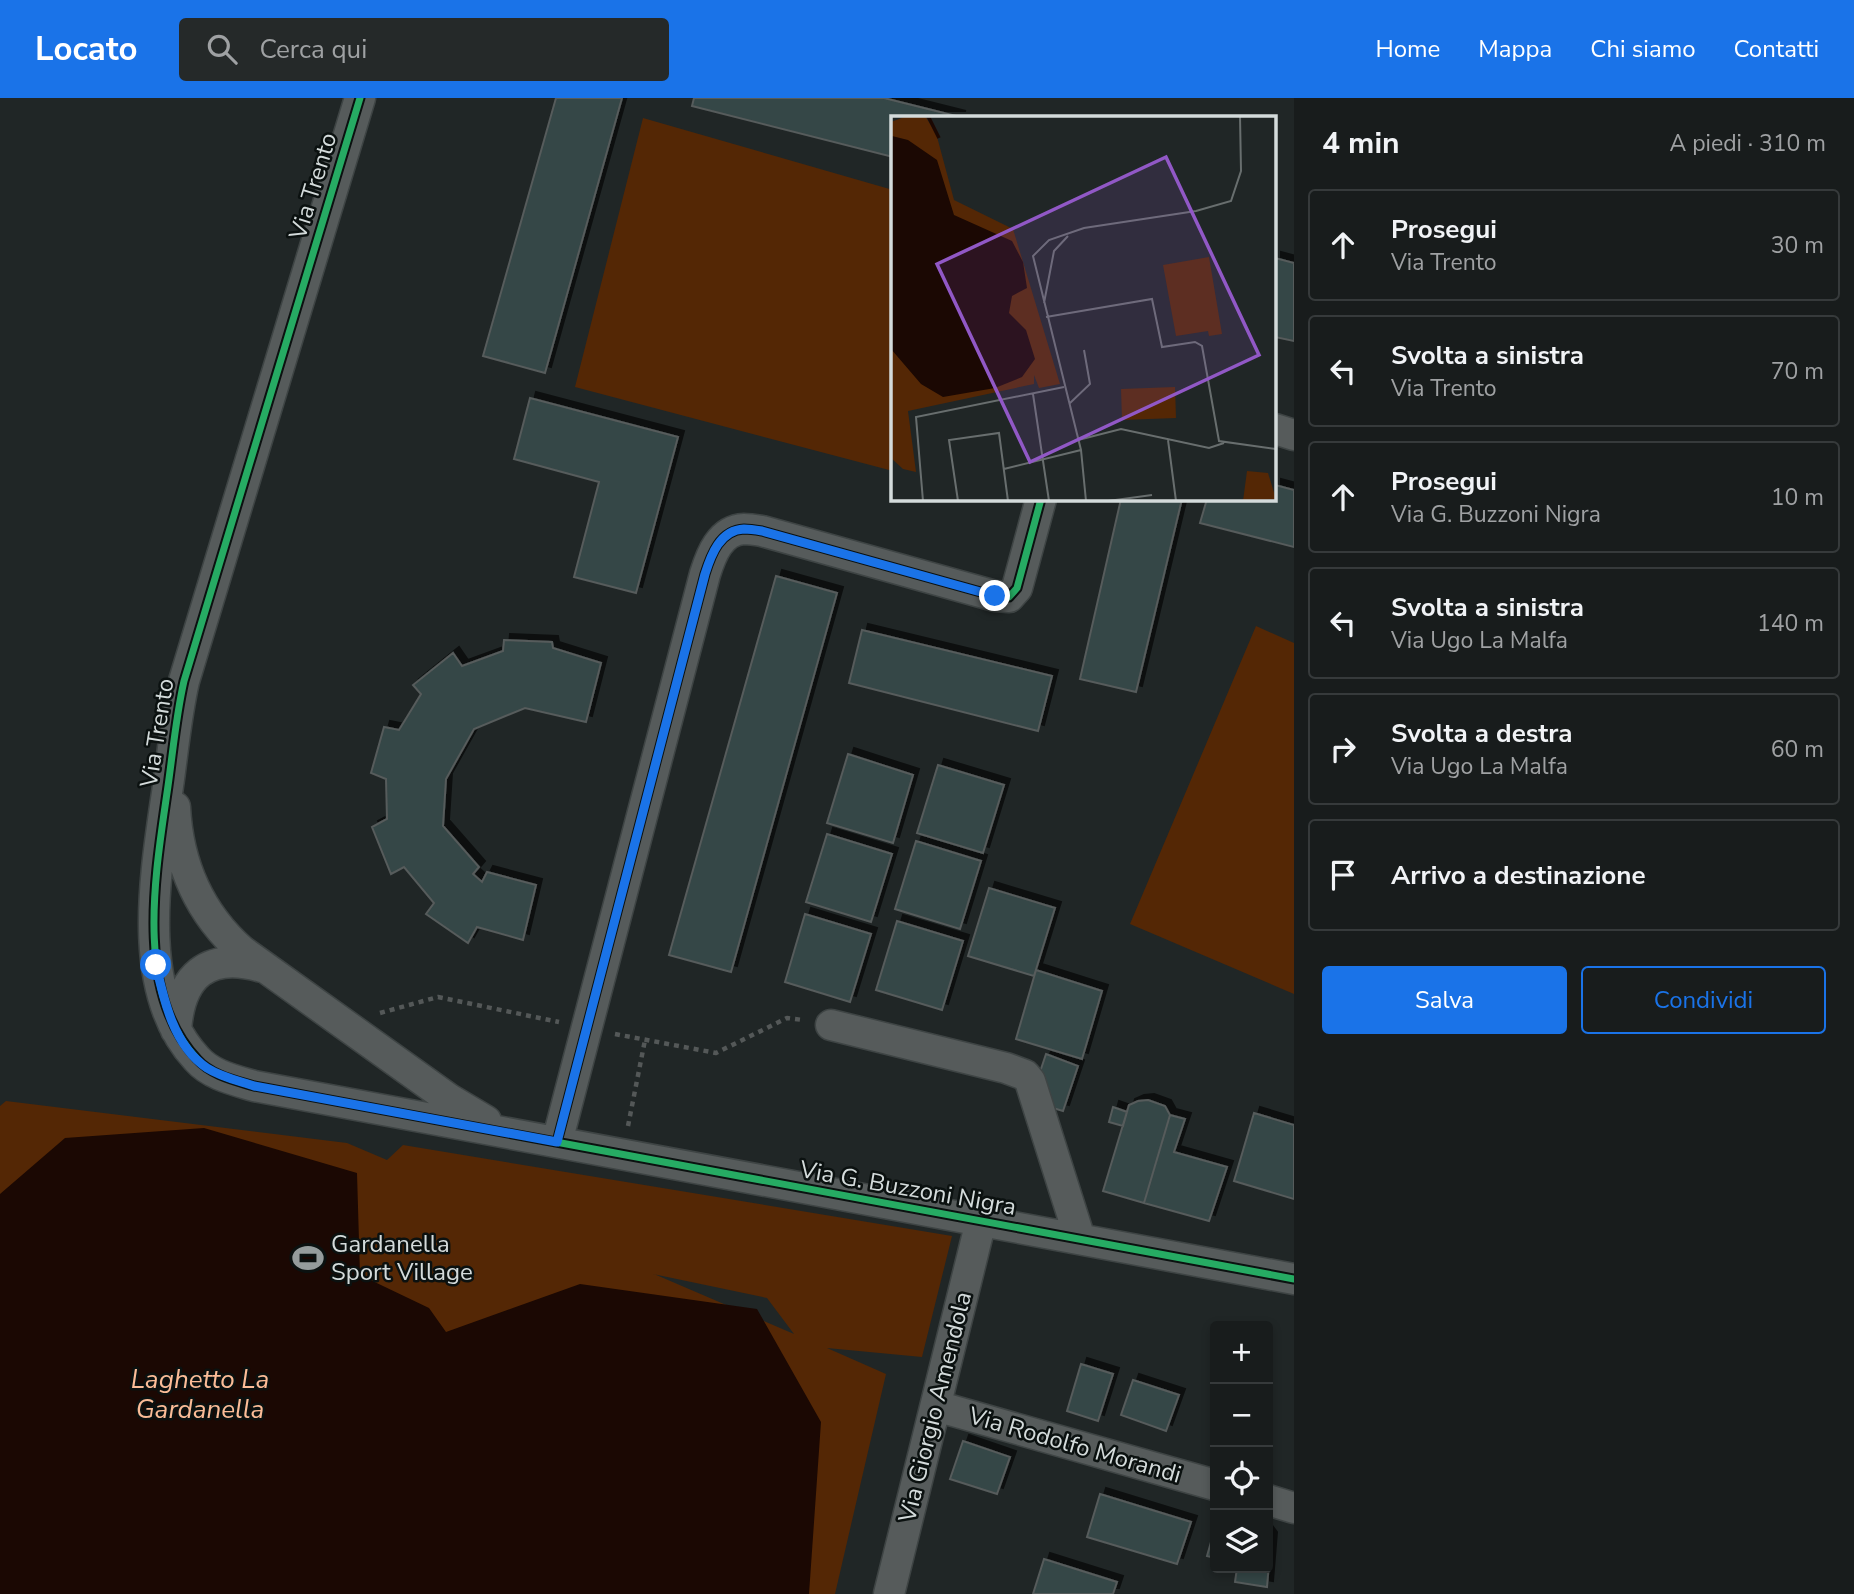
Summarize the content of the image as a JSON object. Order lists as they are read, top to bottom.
{
  "streets": {
    "street": [
      "Via Trento",
      "Via G. Buzzoni Nigra",
      "Via Giorgio Amendola",
      "Via Rodolfo Morandi"
    ]
  },
  "crossings": [
    ["Via Trento", "Via G. Buzzoni Nigra"],
    ["Via G. Buzzoni Nigra", "Via Giorgio Amendola"],
    ["Via Giorgio Amendola", "Via Rodolfo Morandi"]
  ],
  "water": ["Laghetto La Gardanella"],
  "places": {
    "sports": ["Gardanella Sport Village"]
  },
  "page": {
    "header": "Locato",
    "search": "Cerca qui",
    "nav": [
      "Home",
      "Mappa",
      "Chi siamo",
      "Contatti"
    ],
    "heading": ["4 min", "A piedi · 310 m"],
    "list": [
      ["Prosegui", "Via Trento", "30 m"],
      ["Svolta a sinistra", "Via Trento", "70 m"],
      ["Prosegui", "Via G. Buzzoni Nigra", "10 m"],
      ["Svolta a sinistra", "Via Ugo La Malfa", "140 m"],
      ["Svolta a destra", "Via Ugo La Malfa", "60 m"],
      "Arrivo a destinazione"
    ],
    "buttons": ["Salva", "Condividi"],
    "map_buttons": ["+", "−"]
  }
}
